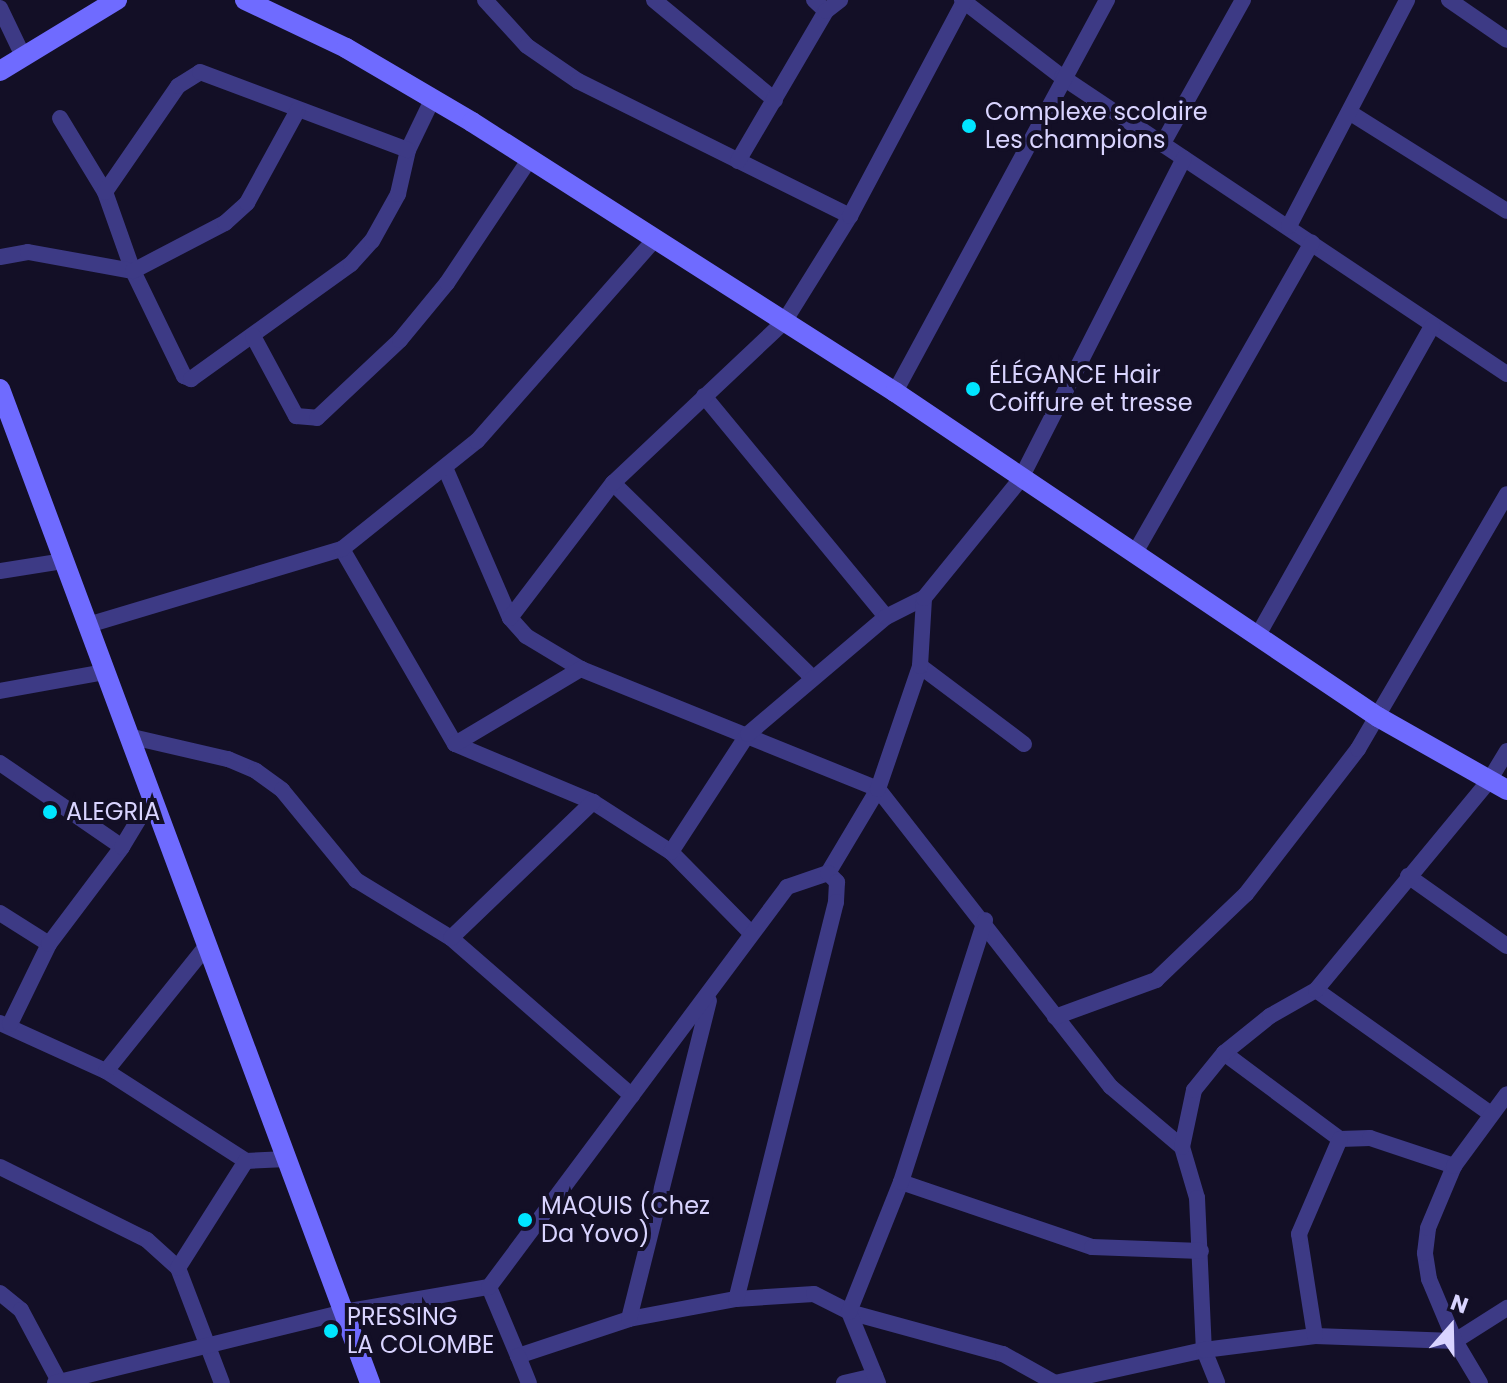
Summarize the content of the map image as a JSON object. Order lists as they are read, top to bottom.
{
  "places": [
    "Complexe scolaire Les champions",
    "ÉLÉGANCE Hair Coiffure et tresse",
    "ALEGRIA",
    "MAQUIS (Chez Da Yovo)",
    "PRESSING LA COLOMBE"
  ],
  "north": "top"
}
